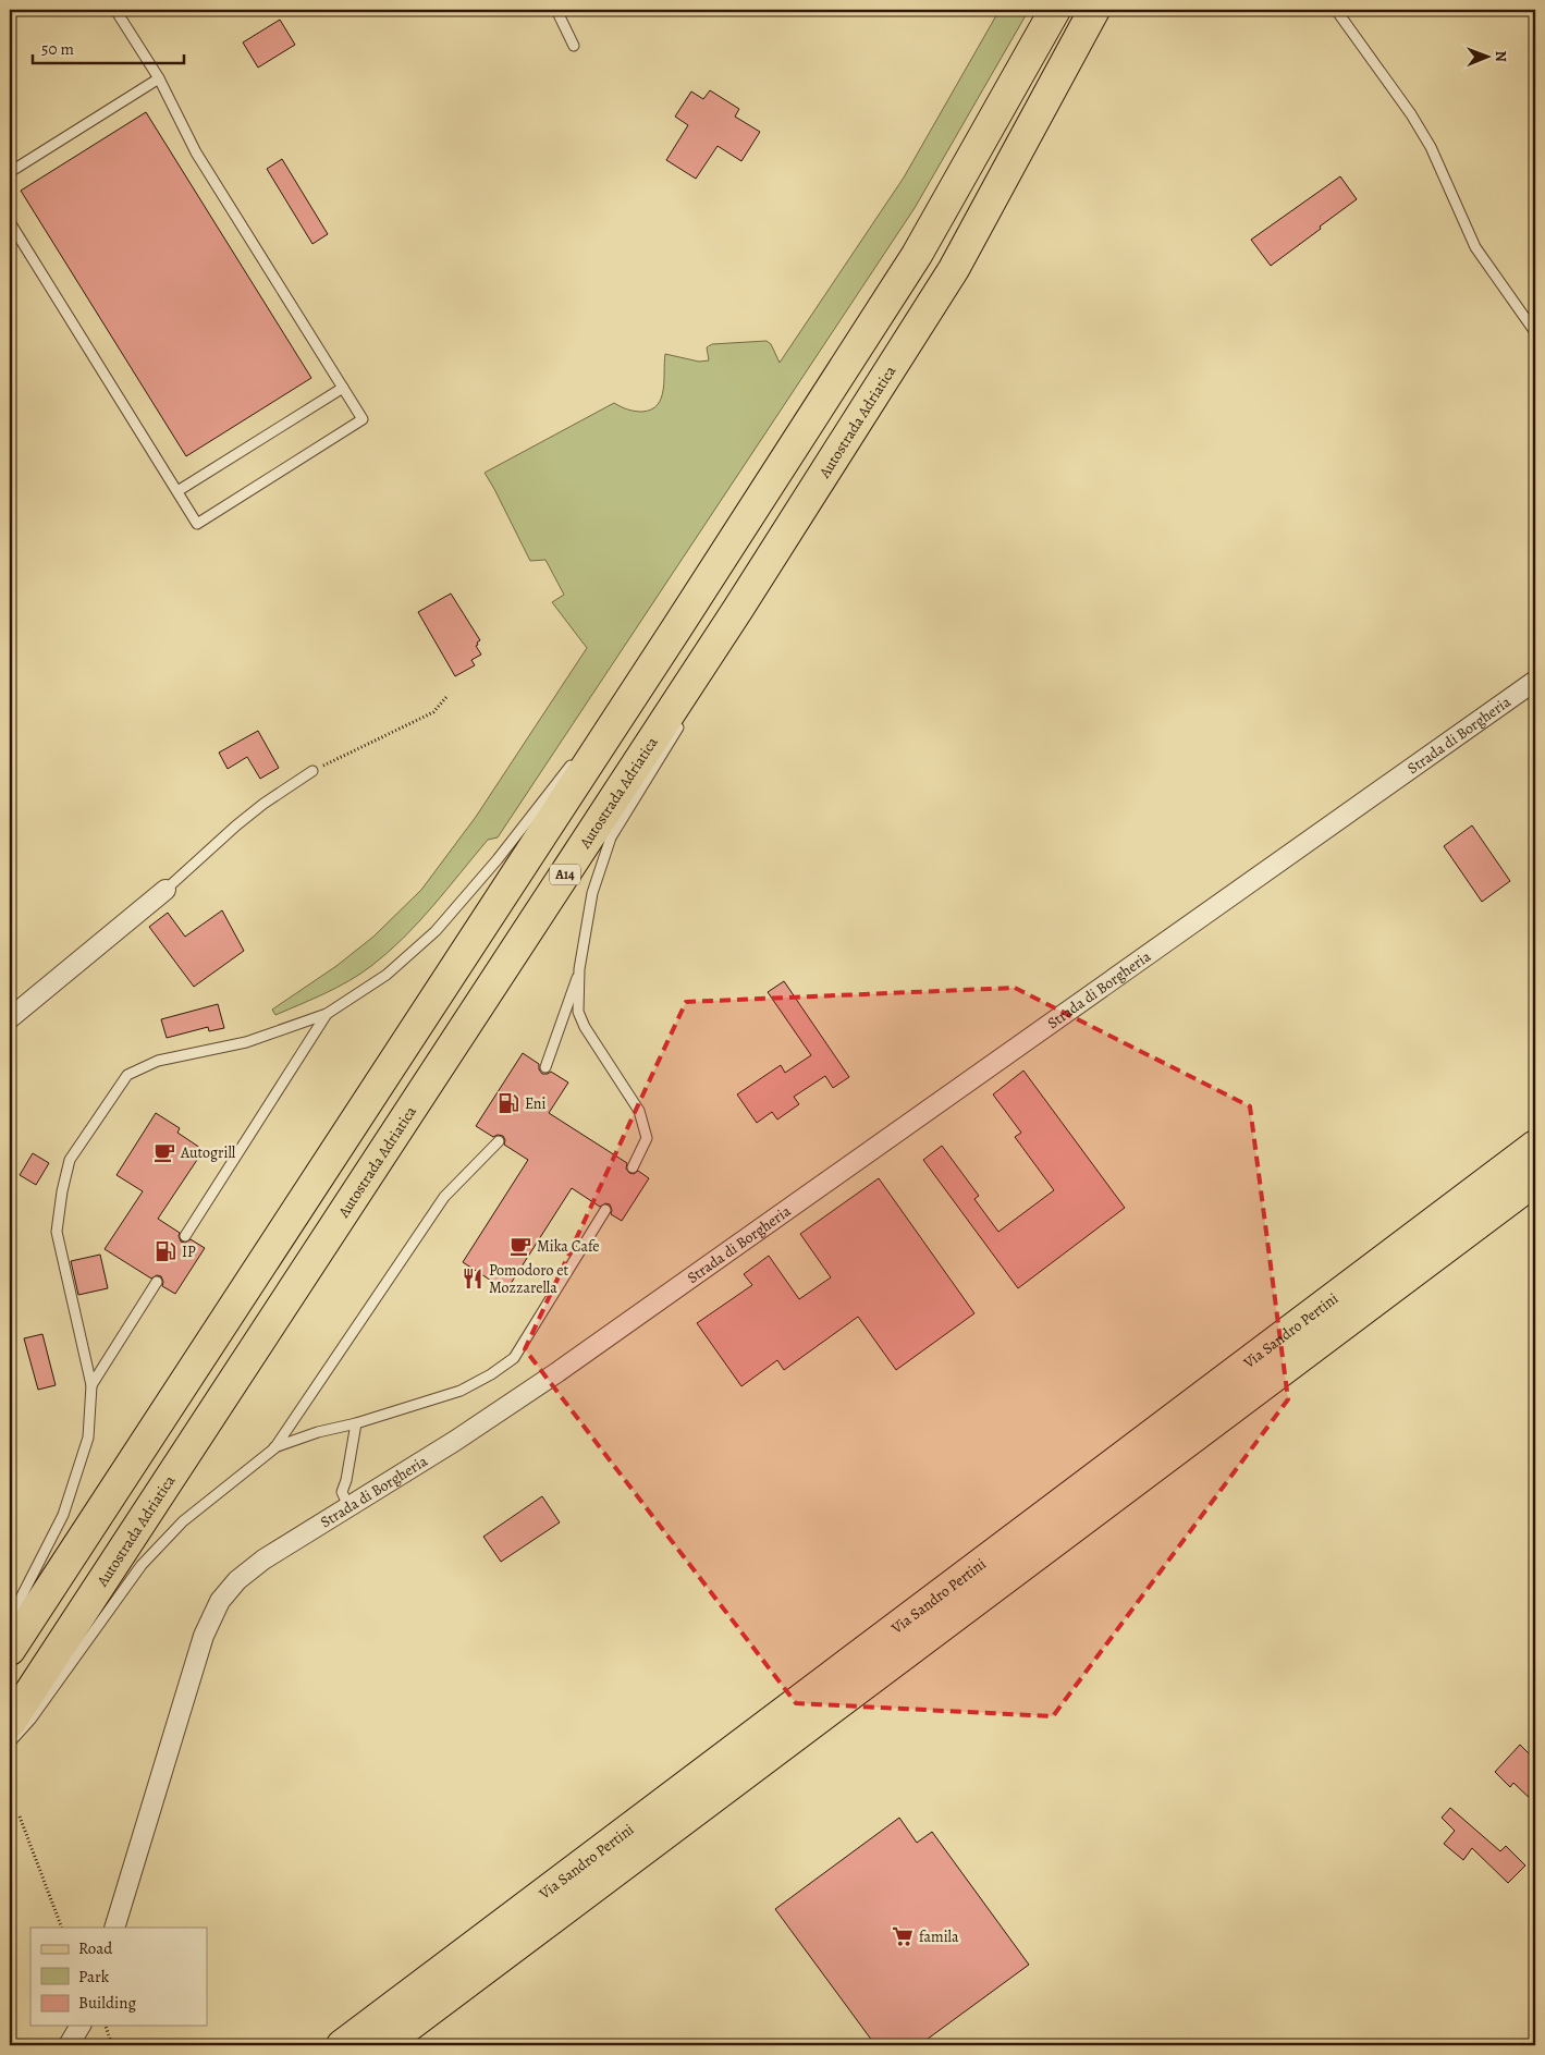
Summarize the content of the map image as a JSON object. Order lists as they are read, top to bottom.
{
  "streets": {
    "main road": ["Autostrada Adriatica", "A14", "Via Sandro Pertini"],
    "street": ["Strada di Borgheria"]
  },
  "places": {
    "fuel station": ["Eni", "IP"],
    "cafe": ["Autogrill", "Mika Cafe"],
    "restaurant": ["Pomodoro et Mozzarella"],
    "supermarket": ["famila"]
  },
  "legend": ["Road", "Park", "Building"],
  "scale_bar": "50 m",
  "north": "right"
}
